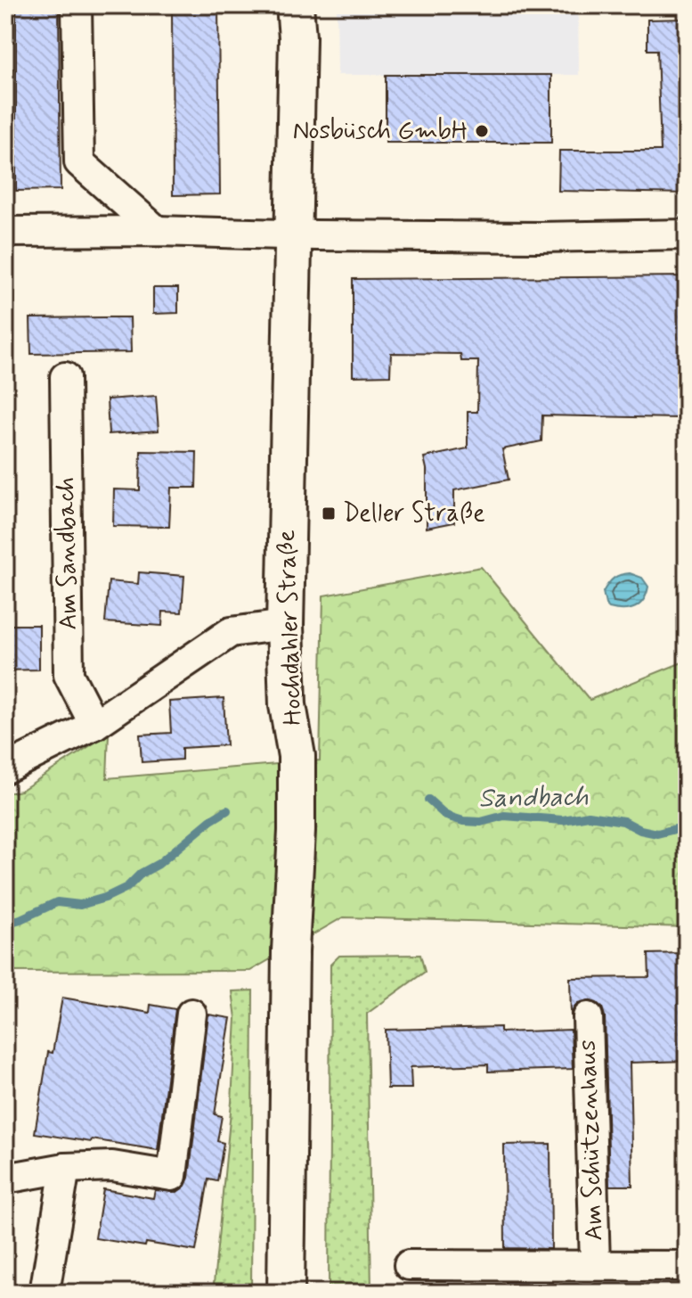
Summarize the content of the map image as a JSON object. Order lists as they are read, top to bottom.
{
  "streets": {
    "street": ["Am Sandbach", "Hochdahler Straße", "Am Schützenhaus"]
  },
  "water": ["Sandbach"],
  "places": {
    "other": ["Nosbüsch GmbH"],
    "transit": ["Deller Straße"]
  }
}
